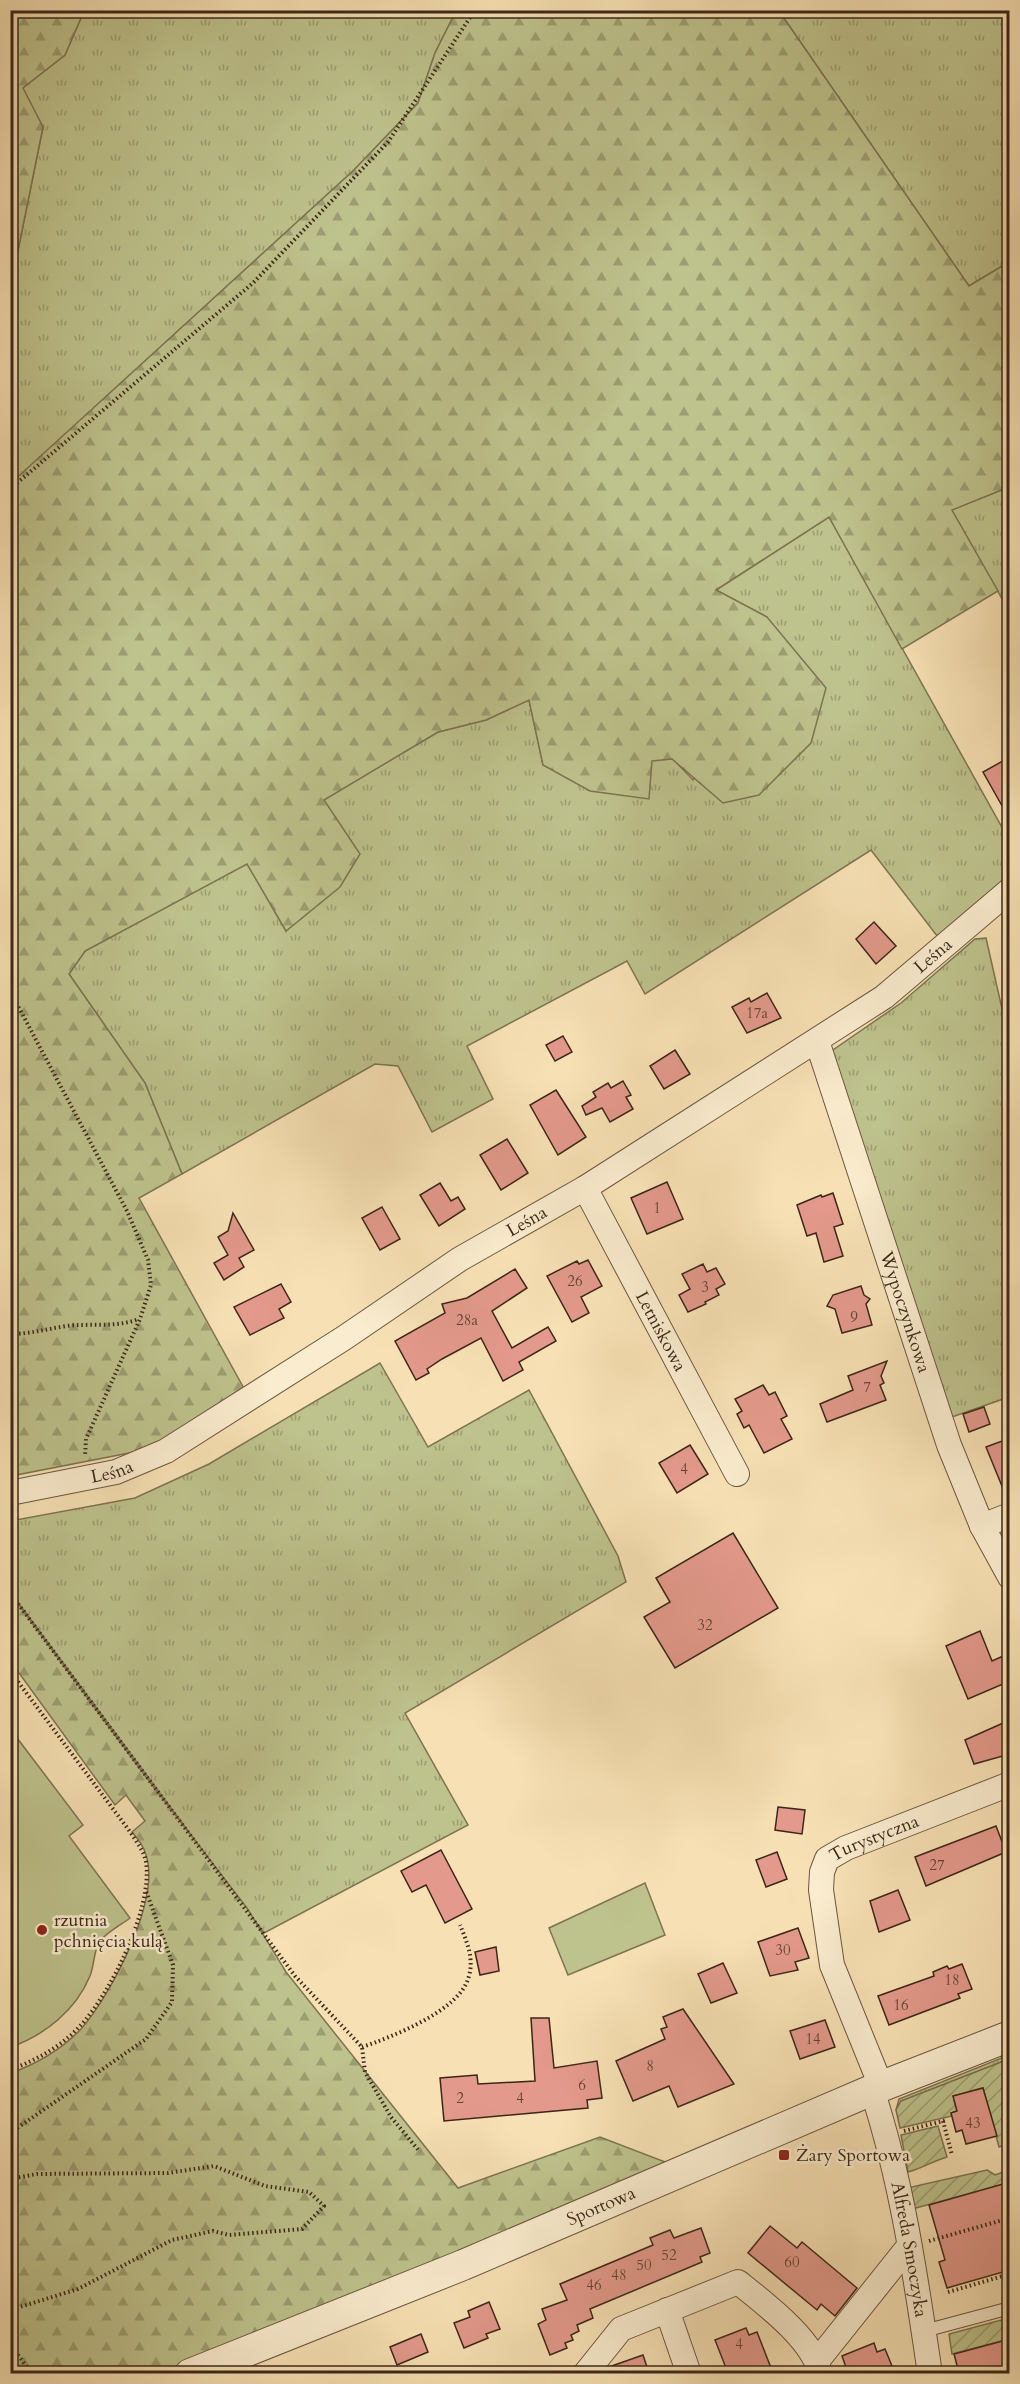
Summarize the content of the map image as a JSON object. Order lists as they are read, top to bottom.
{
  "streets": {
    "street": [
      "Leśna",
      "Wypoczynkowa",
      "Letniskowa",
      "Turystyczna",
      "Sportowa",
      "Alfreda Smoczyka"
    ]
  },
  "crossings": [
    ["Leśna", "Wypoczynkowa"],
    ["Leśna", "Letniskowa"],
    ["Turystyczna", "Sportowa"],
    ["Turystyczna", "Alfreda Smoczyka"],
    ["Sportowa", "Alfreda Smoczyka"]
  ],
  "places": {
    "other": ["rzutnia pchnięcia kulą"],
    "transit": ["Żary Sportowa"]
  },
  "house_numbers": [
    "17a",
    "1",
    "26",
    "3",
    "9",
    "28a",
    "7",
    "4",
    "32",
    "27",
    "30",
    "18",
    "16",
    "14",
    "8",
    "6",
    "2",
    "4",
    "43",
    "52",
    "60",
    "50",
    "48",
    "46",
    "4"
  ]
}
